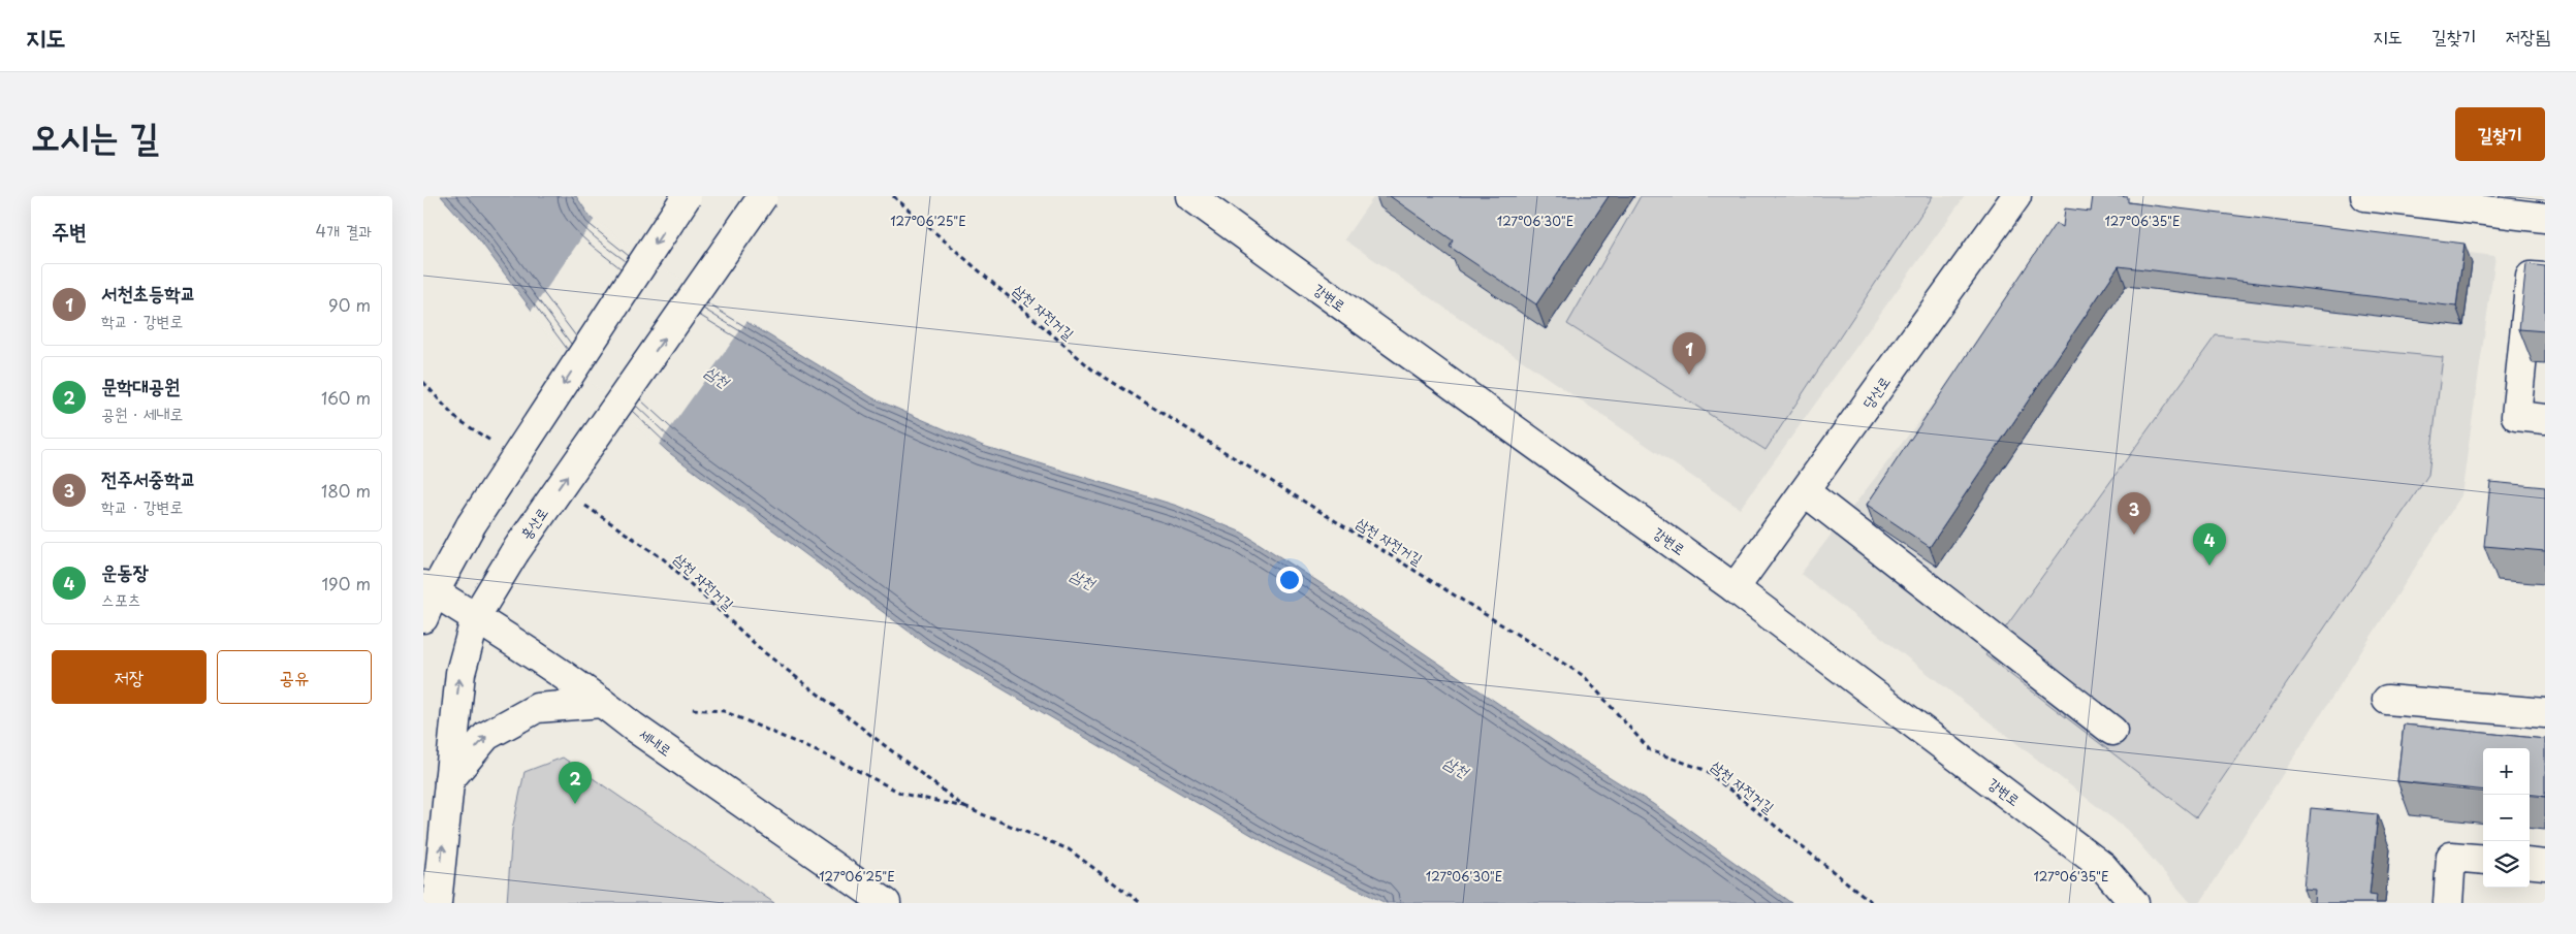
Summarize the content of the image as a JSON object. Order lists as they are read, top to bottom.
{
  "streets": {
    "street": [
      "강변로",
      "당산로",
      "홍산로",
      "세내로"
    ],
    "path": ["삼천 자전거길"]
  },
  "crossings": [
    ["강변로", "당산로"],
    ["홍산로", "세내로"]
  ],
  "water": ["삼천"],
  "page": {
    "header": "지도",
    "nav": ["지도", "길찾기", "저장됨"],
    "title": "오시는 길",
    "buttons": [
      "길찾기",
      ["저장", "공유"]
    ],
    "heading": ["주변", "4개 결과"],
    "list": [
      {
        "mark": "1",
        "name": "서천초등학교",
        "note": "학교 · 강변로",
        "value": "90 m"
      },
      {
        "mark": "2",
        "name": "문학대공원",
        "note": "공원 · 세내로",
        "value": "160 m"
      },
      {
        "mark": "3",
        "name": "전주서중학교",
        "note": "학교 · 강변로",
        "value": "180 m"
      },
      {
        "mark": "4",
        "name": "운동장",
        "note": "스포츠",
        "value": "190 m"
      }
    ],
    "pins": [
      "1",
      "3",
      "4",
      "2"
    ],
    "map_buttons": ["+", "−"]
  },
  "coordinates": ["127°06'25\"E", "127°06'30\"E", "127°06'35\"E"]
}
